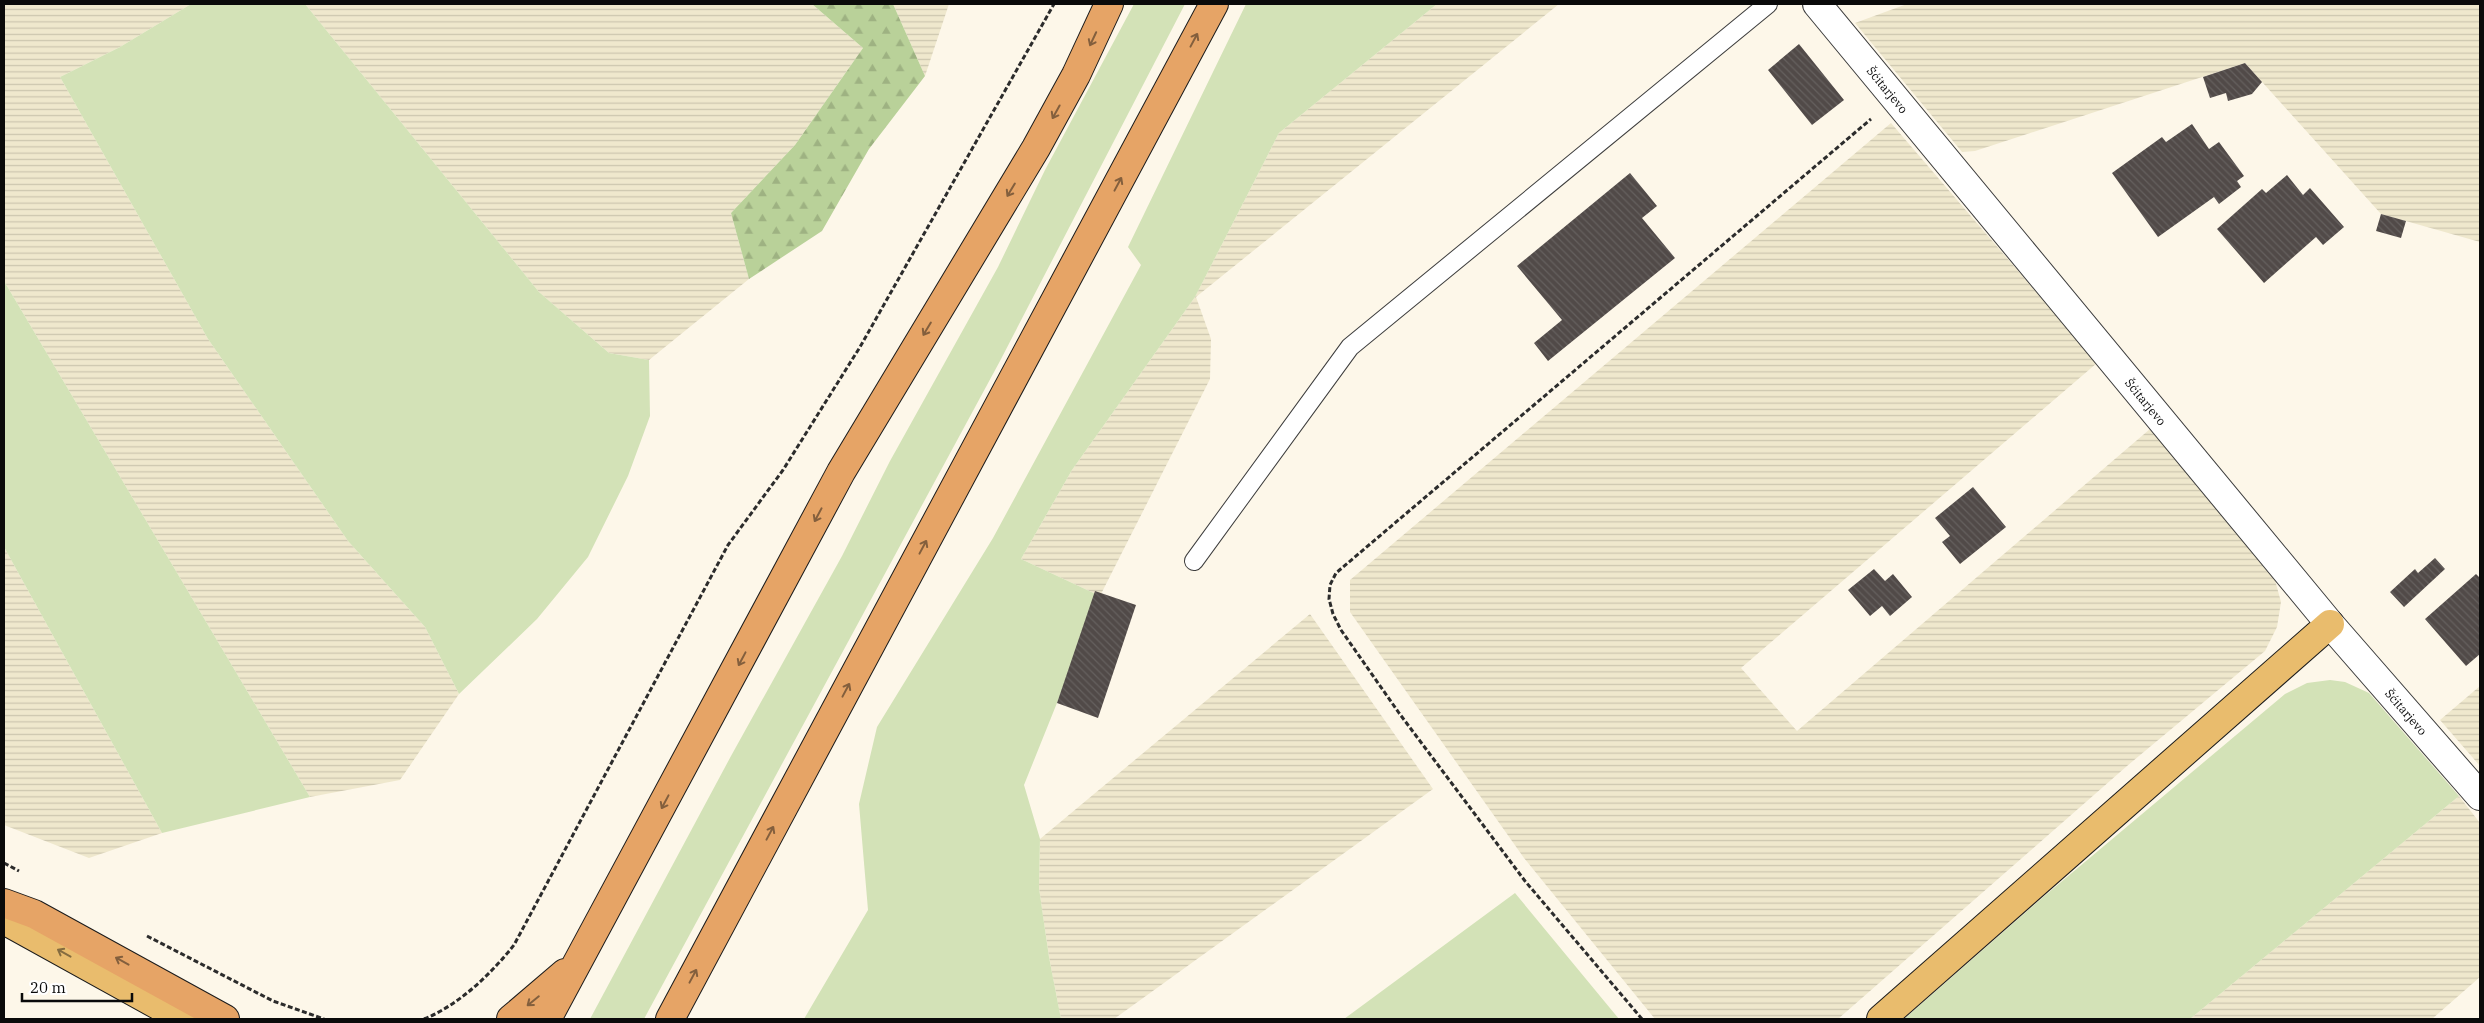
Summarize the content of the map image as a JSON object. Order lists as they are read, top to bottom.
{
  "streets": {
    "street": ["Šćitarjevo"]
  },
  "scale_bar": "20 m"
}
